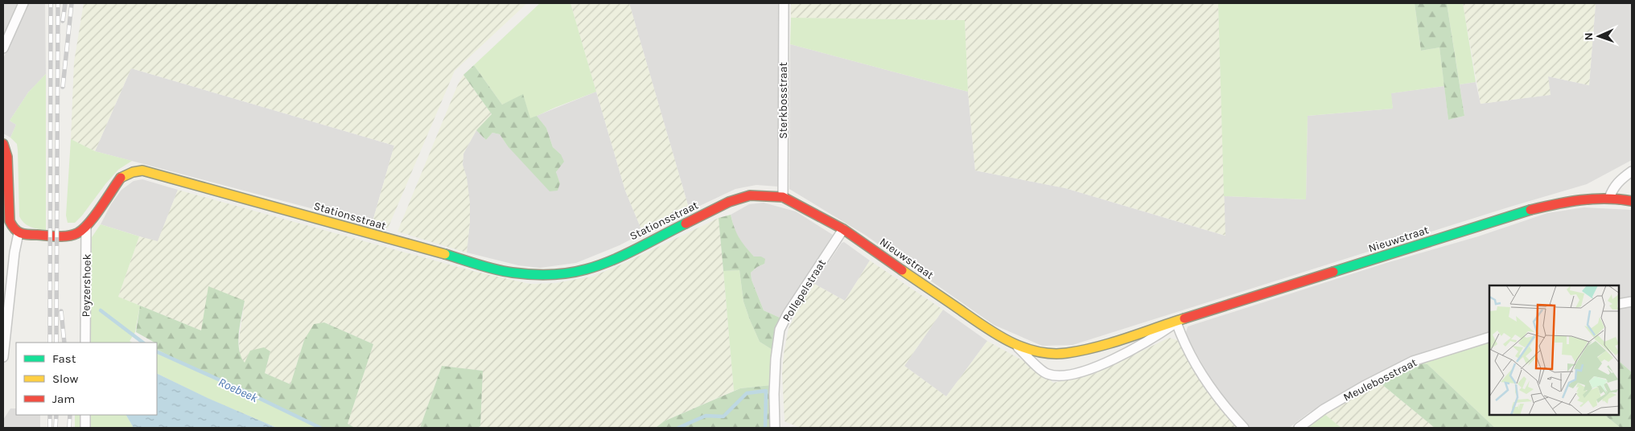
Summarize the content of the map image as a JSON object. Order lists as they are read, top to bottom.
{
  "streets": {
    "street": [
      "Sterkbosstraat",
      "Stationsstraat",
      "Nieuwstraat",
      "Peyzershoek",
      "Pollepelstraat",
      "Meulebosstraat"
    ]
  },
  "crossings": [
    ["Sterkbosstraat", "Stationsstraat"],
    ["Sterkbosstraat", "Nieuwstraat"],
    ["Stationsstraat", "Nieuwstraat"],
    ["Stationsstraat", "Peyzershoek"],
    ["Nieuwstraat", "Pollepelstraat"]
  ],
  "water": ["Roebeek"],
  "legend": ["Fast", "Slow", "Jam"],
  "north": "left"
}
